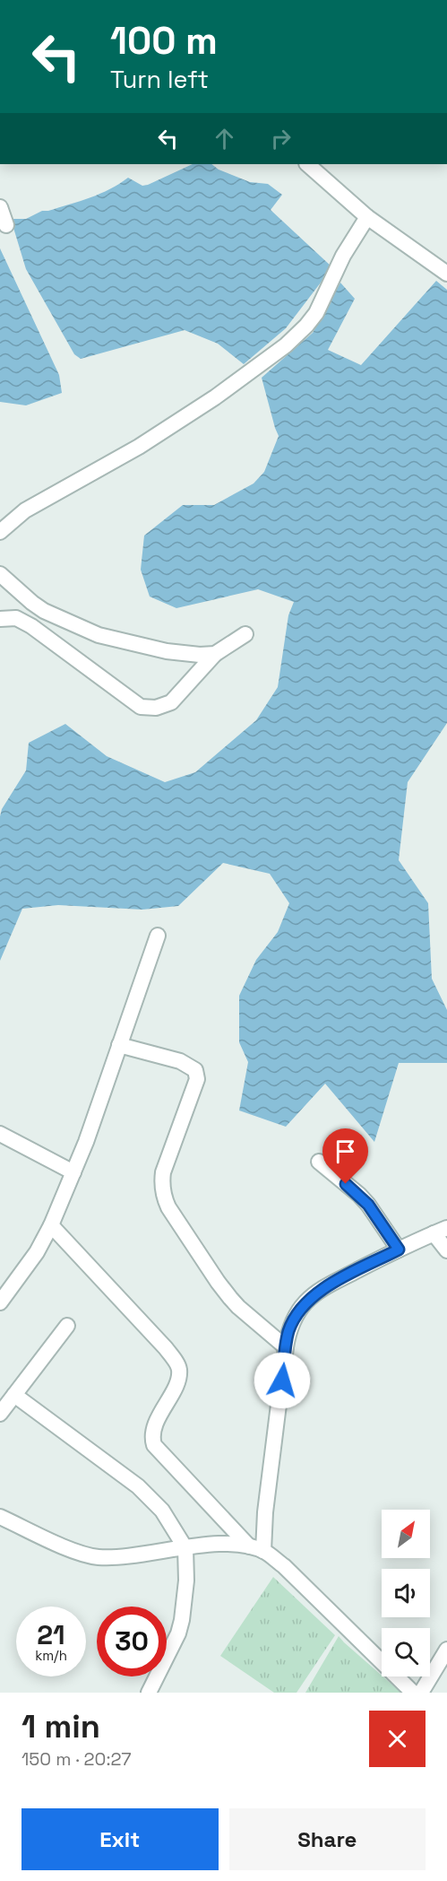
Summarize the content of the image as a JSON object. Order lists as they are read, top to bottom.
{
  "north": "top right",
  "page": {
    "turn": ["100 m", "Turn left"],
    "speed": "21 km/h",
    "limit": "30",
    "heading": ["1 min", "150 m · 20:27"],
    "buttons": ["Exit", "Share"]
  }
}
